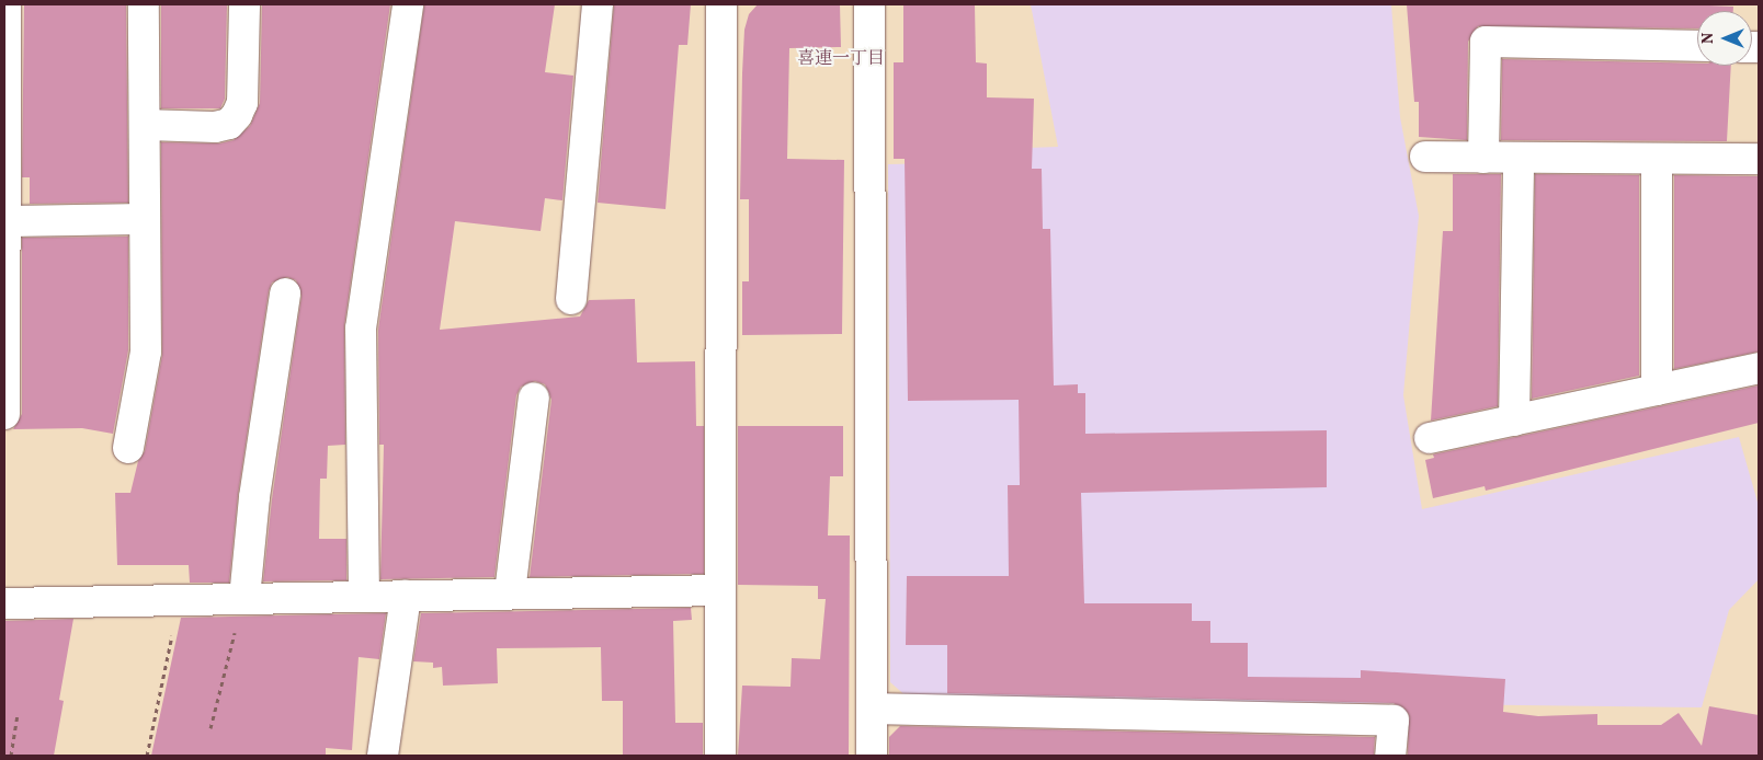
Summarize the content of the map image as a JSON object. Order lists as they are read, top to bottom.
{
  "districts": ["喜連一丁目"],
  "north": "left"
}
